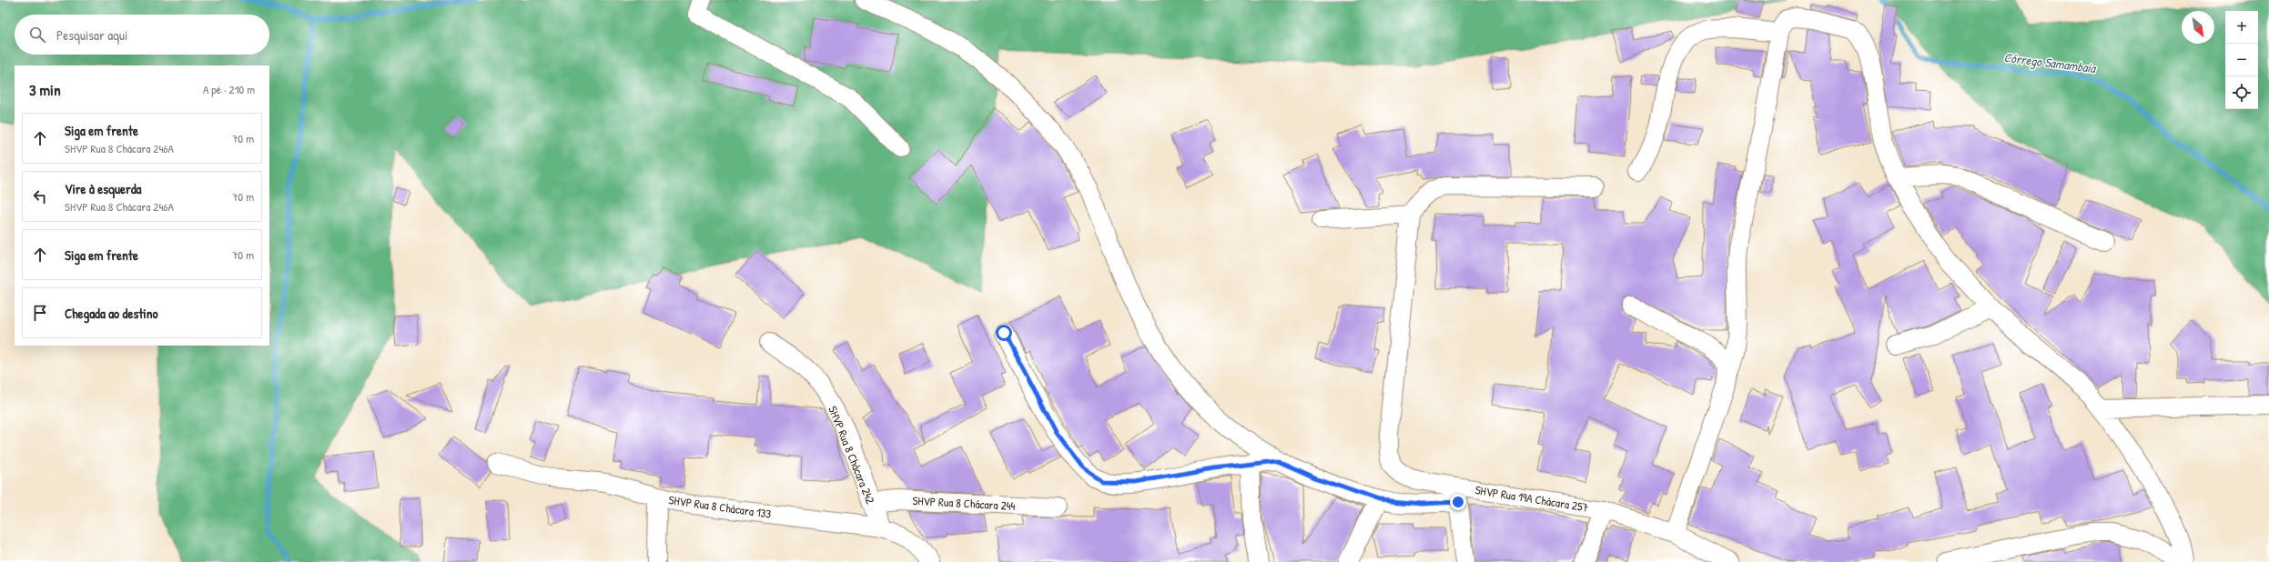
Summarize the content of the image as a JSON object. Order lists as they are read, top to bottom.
{
  "streets": {
    "street": [
      "SHVP Rua 8 Chácara 242",
      "SHVP Rua 19A Chácara 257",
      "SHVP Rua 8 Chácara 244",
      "SHVP Rua 8 Chácara 133"
    ]
  },
  "crossings": [
    ["SHVP Rua 8 Chácara 242", "SHVP Rua 8 Chácara 244"],
    ["SHVP Rua 8 Chácara 242", "SHVP Rua 8 Chácara 133"]
  ],
  "water": ["Córrego Samambaia"],
  "north": "bottom right",
  "page": {
    "map_buttons": ["+", "−"],
    "search": "Pesquisar aqui",
    "heading": ["3 min", "A pé · 210 m"],
    "list": [
      ["Siga em frente", "SHVP Rua 8 Chácara 246A", "70 m"],
      ["Vire à esquerda", "SHVP Rua 8 Chácara 246A", "70 m"],
      ["Siga em frente", "70 m"],
      "Chegada ao destino"
    ]
  }
}
